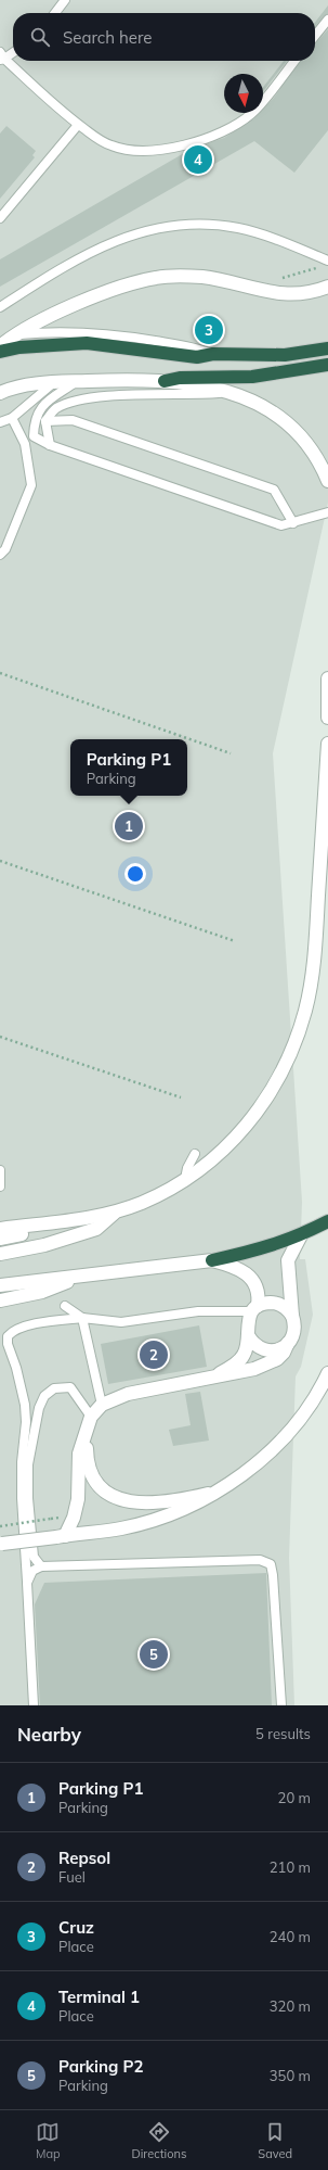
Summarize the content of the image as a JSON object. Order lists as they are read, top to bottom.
{
  "north": "bottom",
  "page": {
    "search": "Search here",
    "pins": [
      "4",
      "3",
      "1",
      "2",
      "5"
    ],
    "popup": ["Parking P1", "Parking"],
    "heading": ["Nearby", "5 results"],
    "list": [
      {
        "mark": "1",
        "name": "Parking P1",
        "note": "Parking",
        "value": "20 m"
      },
      {
        "mark": "2",
        "name": "Repsol",
        "note": "Fuel",
        "value": "210 m"
      },
      {
        "mark": "3",
        "name": "Cruz",
        "note": "Place",
        "value": "240 m"
      },
      {
        "mark": "4",
        "name": "Terminal 1",
        "note": "Place",
        "value": "320 m"
      },
      {
        "mark": "5",
        "name": "Parking P2",
        "note": "Parking",
        "value": "350 m"
      }
    ],
    "nav": ["Map", "Directions", "Saved"]
  }
}
